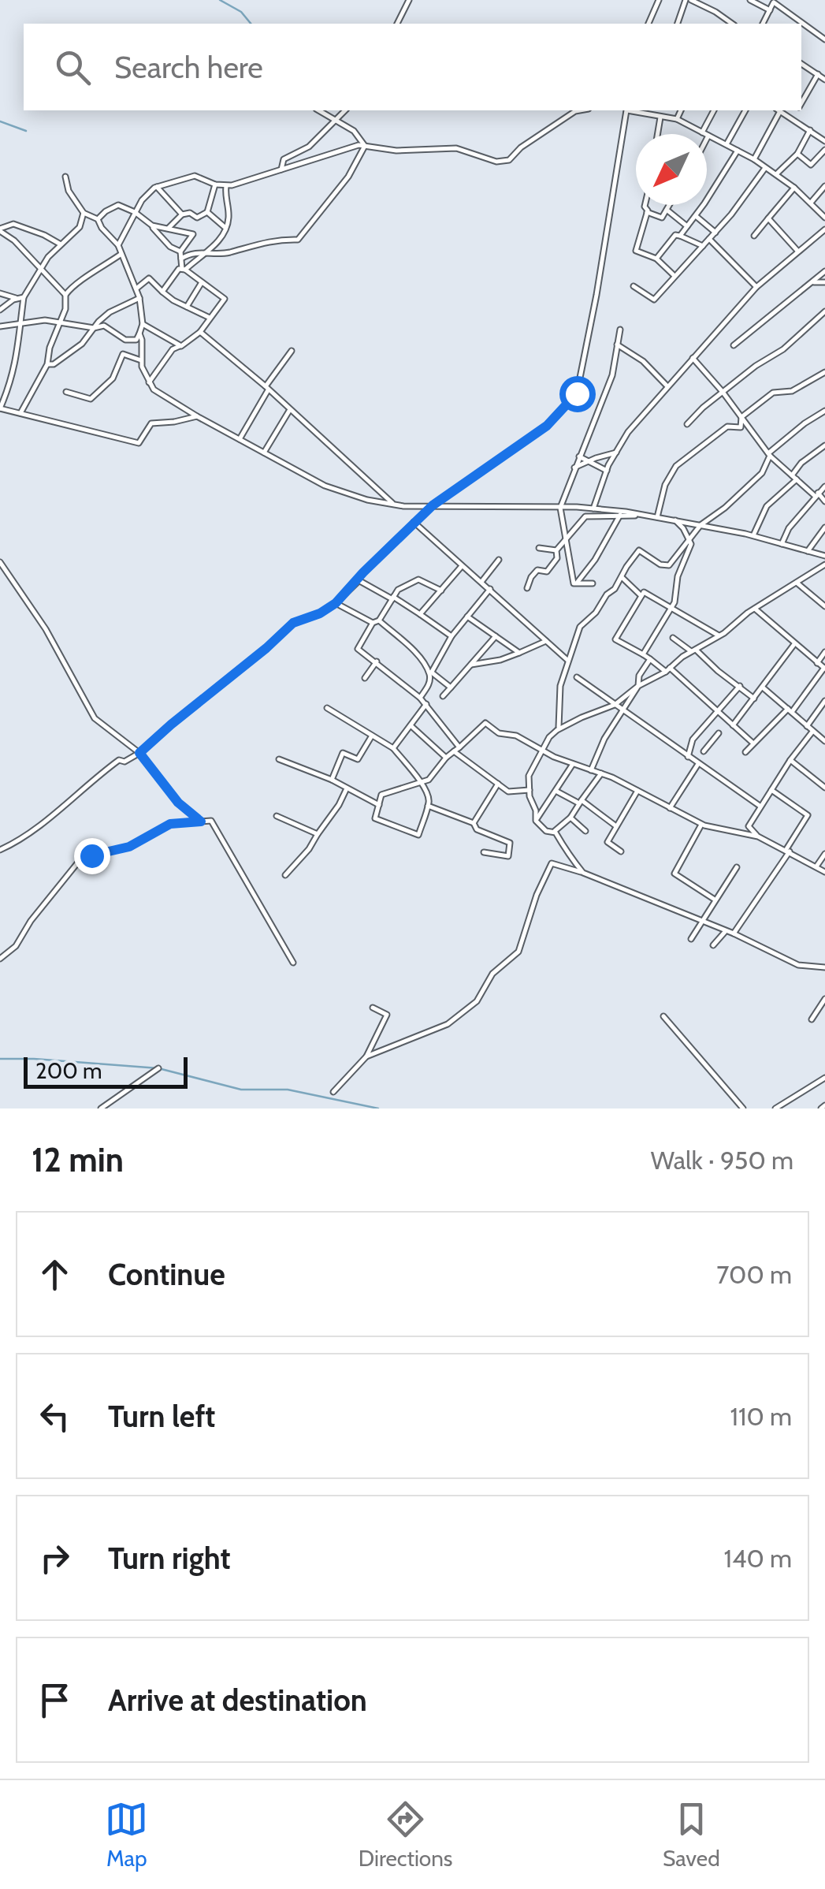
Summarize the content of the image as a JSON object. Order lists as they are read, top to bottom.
{
  "scale_bar": "200 m",
  "north": "bottom left",
  "page": {
    "search": "Search here",
    "scale": "200 m",
    "heading": ["12 min", "Walk · 950 m"],
    "list": [
      ["Continue", "700 m"],
      ["Turn left", "110 m"],
      ["Turn right", "140 m"],
      "Arrive at destination"
    ],
    "nav": ["Map", "Directions", "Saved"]
  }
}
